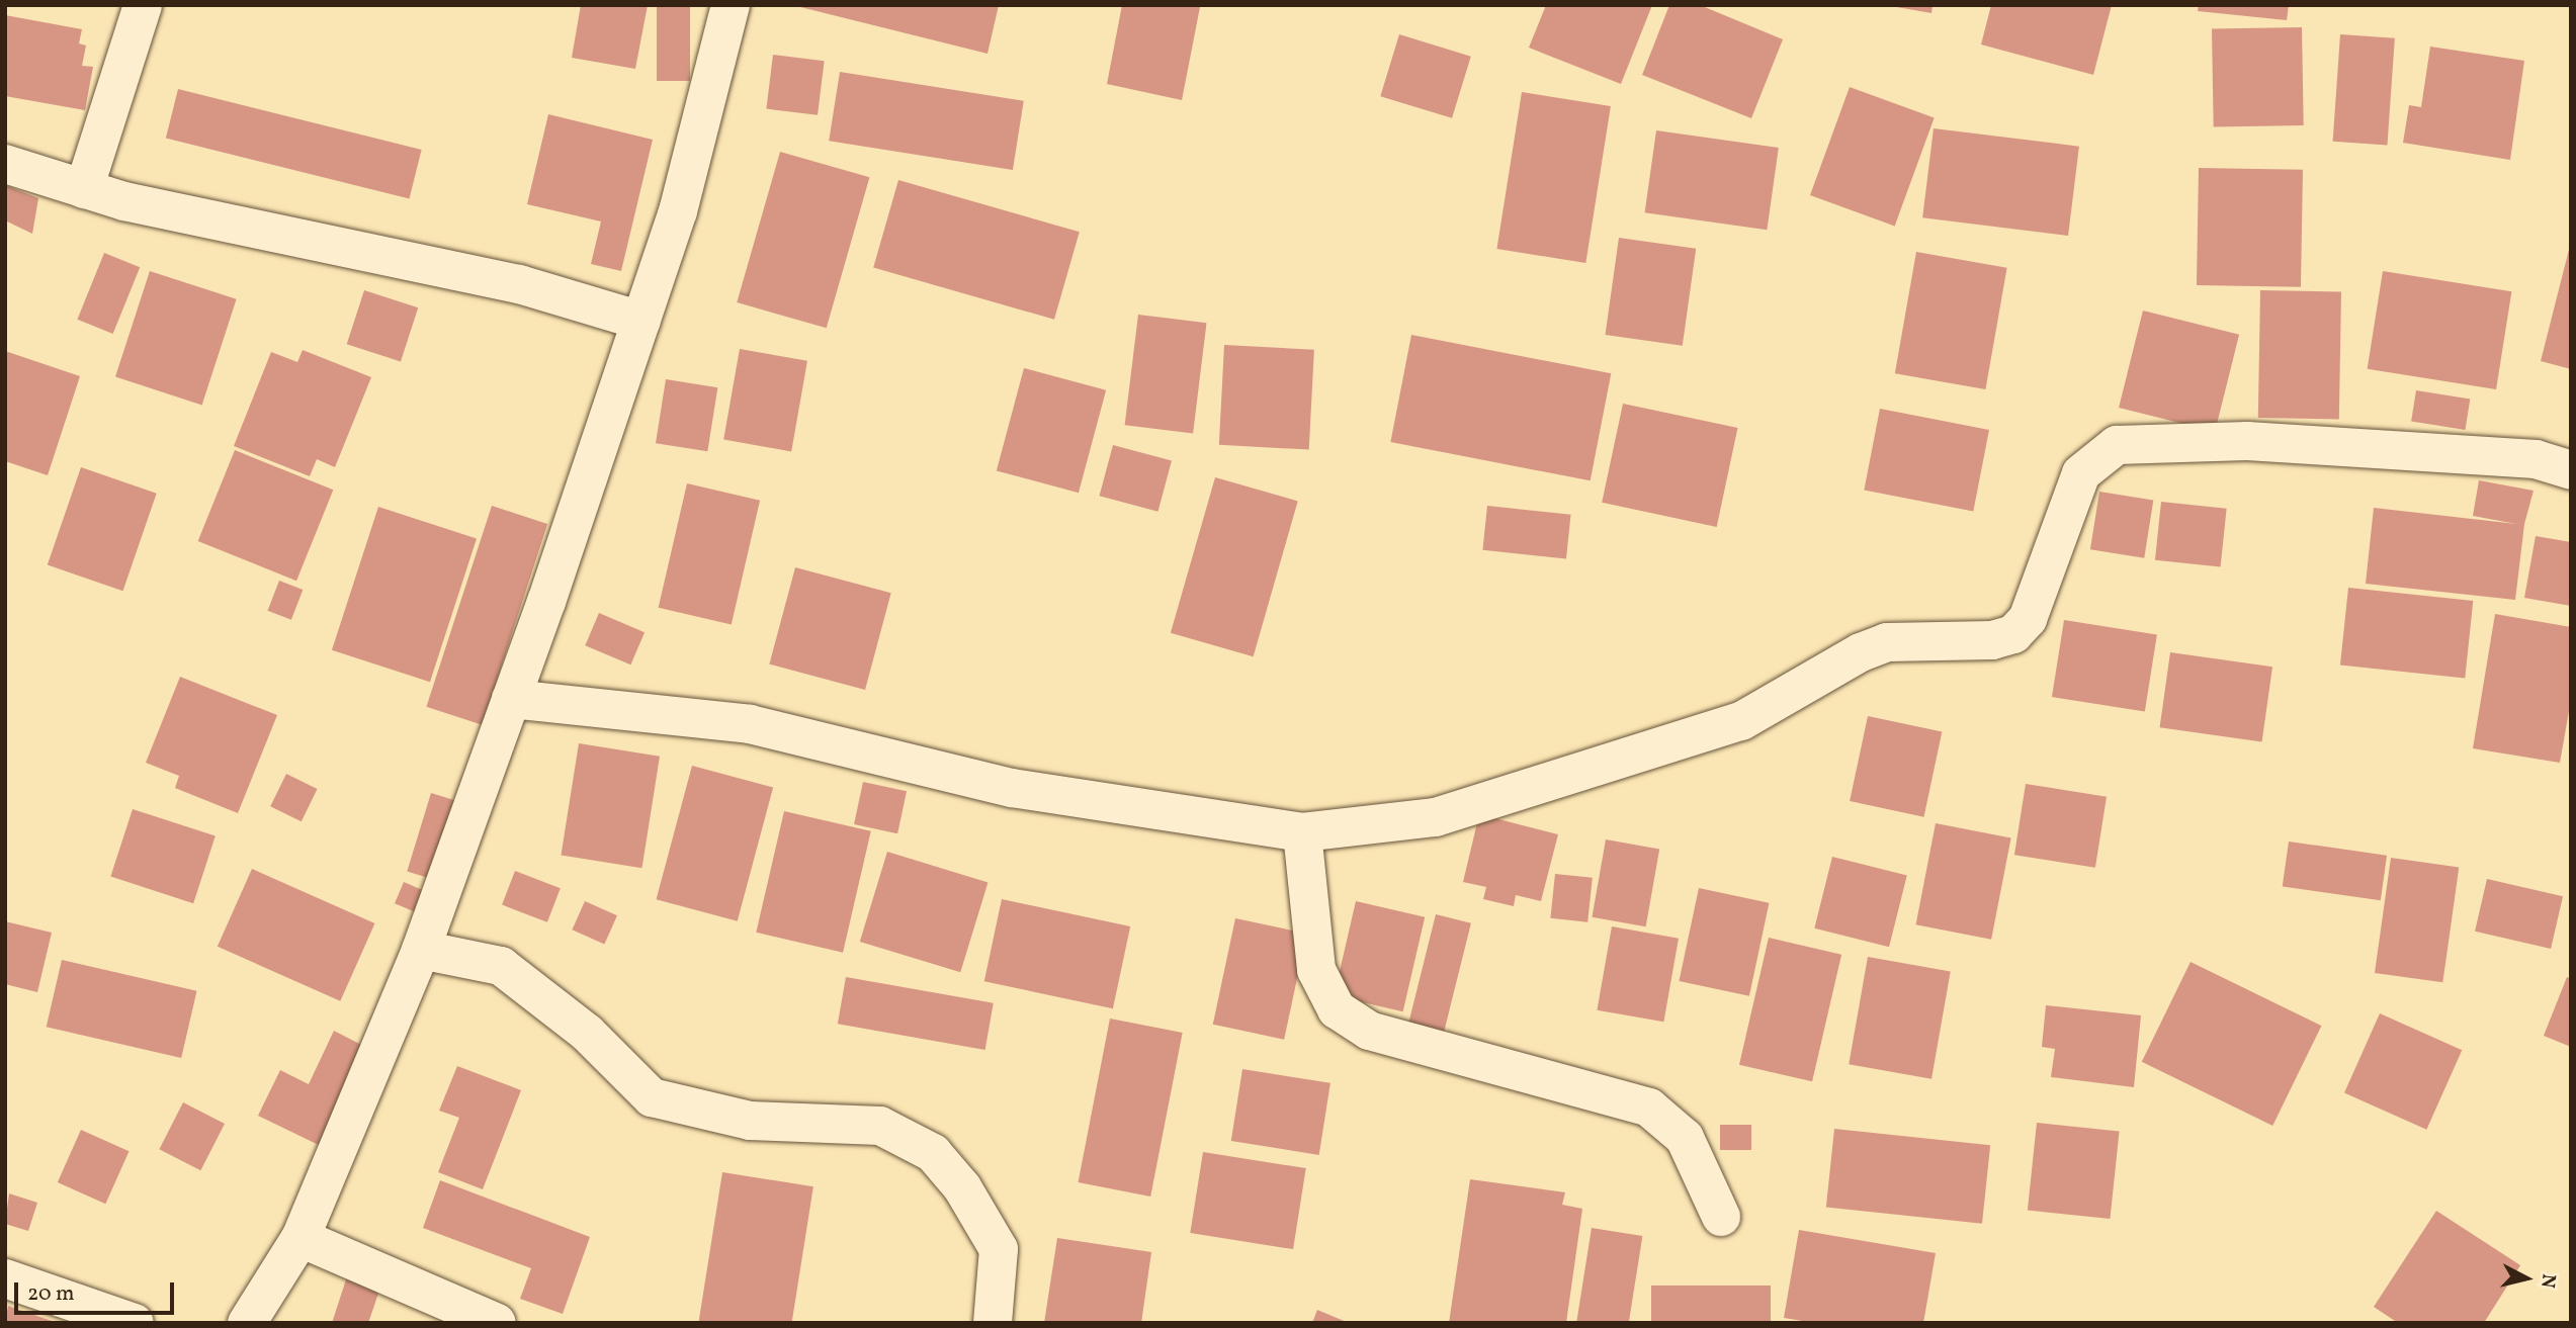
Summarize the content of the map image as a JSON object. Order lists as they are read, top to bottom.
{
  "scale_bar": "20 m",
  "north": "right"
}
